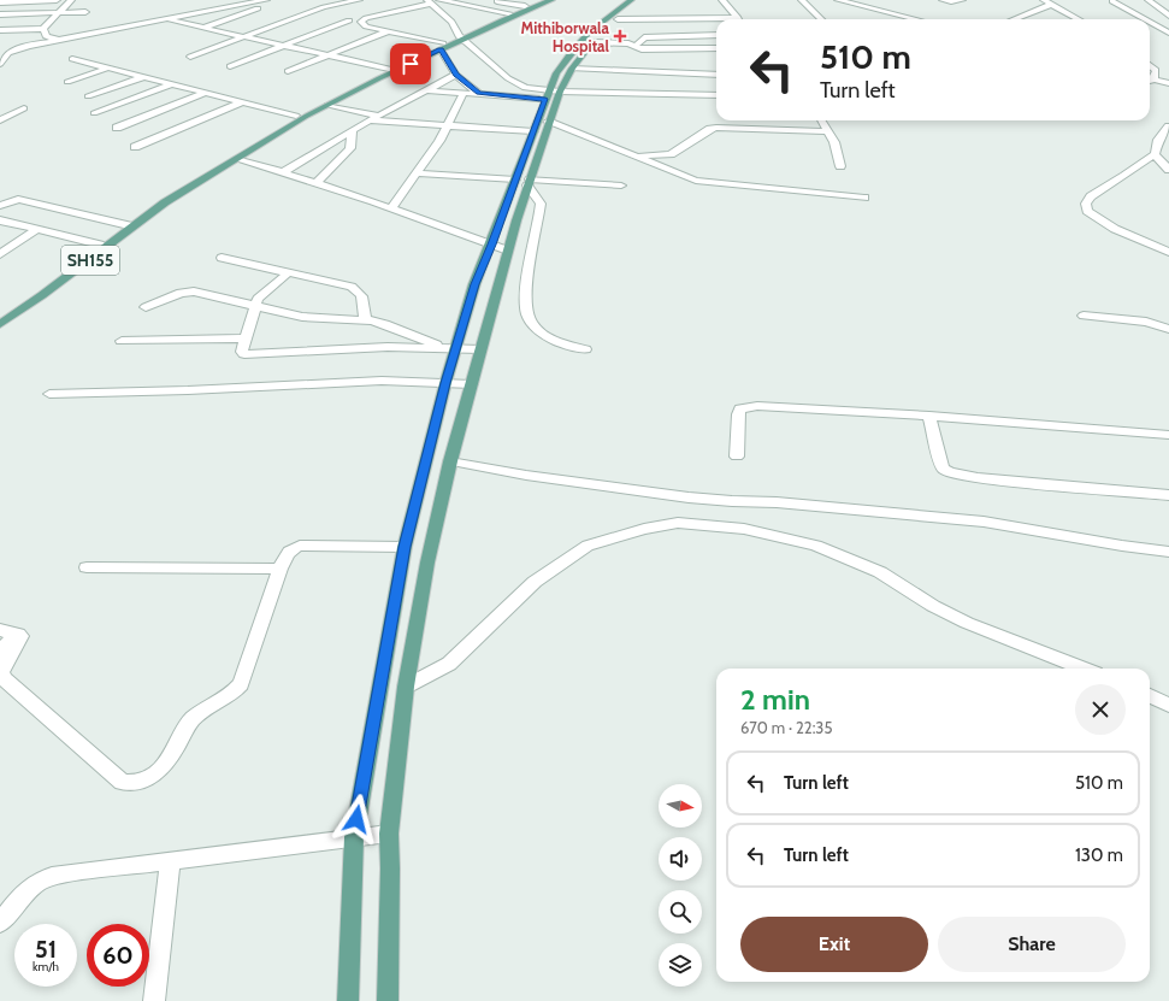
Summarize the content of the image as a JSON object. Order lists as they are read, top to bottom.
{
  "streets": {
    "main road": ["SH155"]
  },
  "places": {
    "health": ["Mithiborwala Hospital"]
  },
  "north": "right",
  "page": {
    "turn": ["510 m", "Turn left"],
    "heading": ["2 min", "670 m · 22:35"],
    "list": [
      {
        "name": "Turn left",
        "value": "510 m"
      },
      {
        "name": "Turn left",
        "value": "130 m"
      }
    ],
    "buttons": ["Exit", "Share"],
    "speed": "51 km/h",
    "limit": "60"
  }
}
